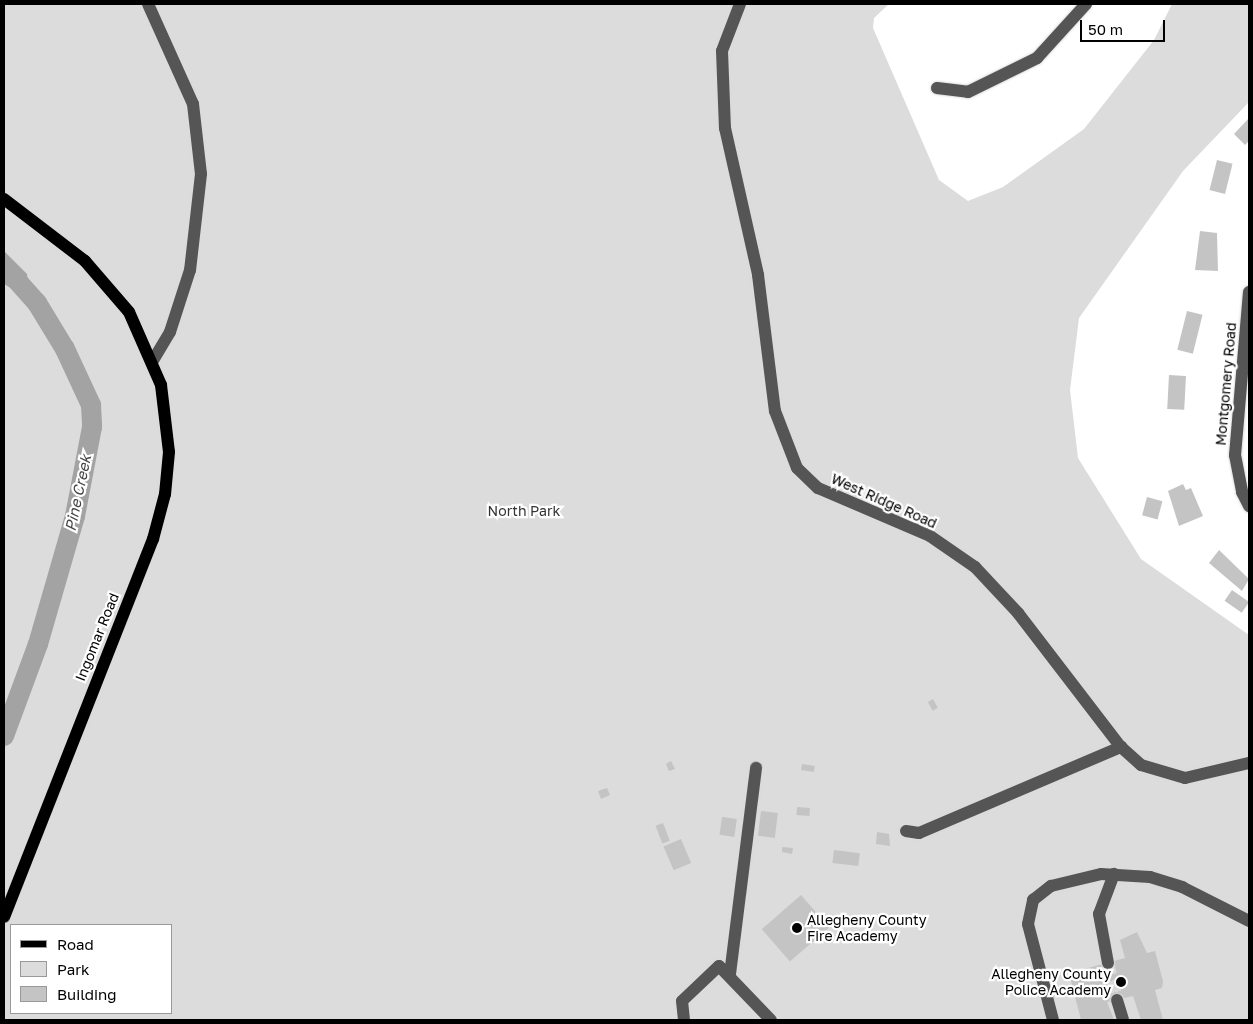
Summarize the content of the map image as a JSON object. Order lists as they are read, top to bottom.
{
  "streets": {
    "main road": ["Ingomar Road"],
    "street": ["Montgomery Road", "West Ridge Road"]
  },
  "water": ["Pine Creek"],
  "parks": ["North Park"],
  "places": ["Allegheny County Fire Academy", "Allegheny County Police Academy"],
  "legend": ["Road", "Park", "Building"],
  "scale_bar": "50 m"
}
